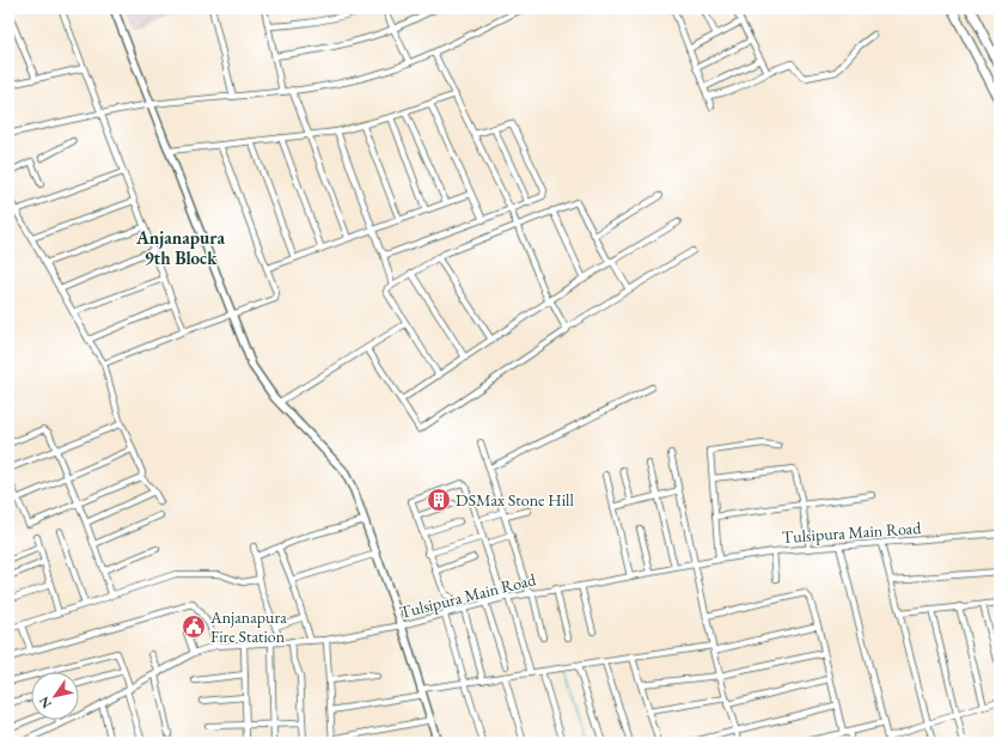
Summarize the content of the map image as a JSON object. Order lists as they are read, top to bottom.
{
  "streets": {
    "street": ["Tulsipura Main Road"]
  },
  "districts": ["Anjanapura 9th Block"],
  "places": {
    "building": ["DSMax Stone Hill"],
    "public building": ["Anjanapura Fire Station"]
  },
  "north": "bottom left"
}
